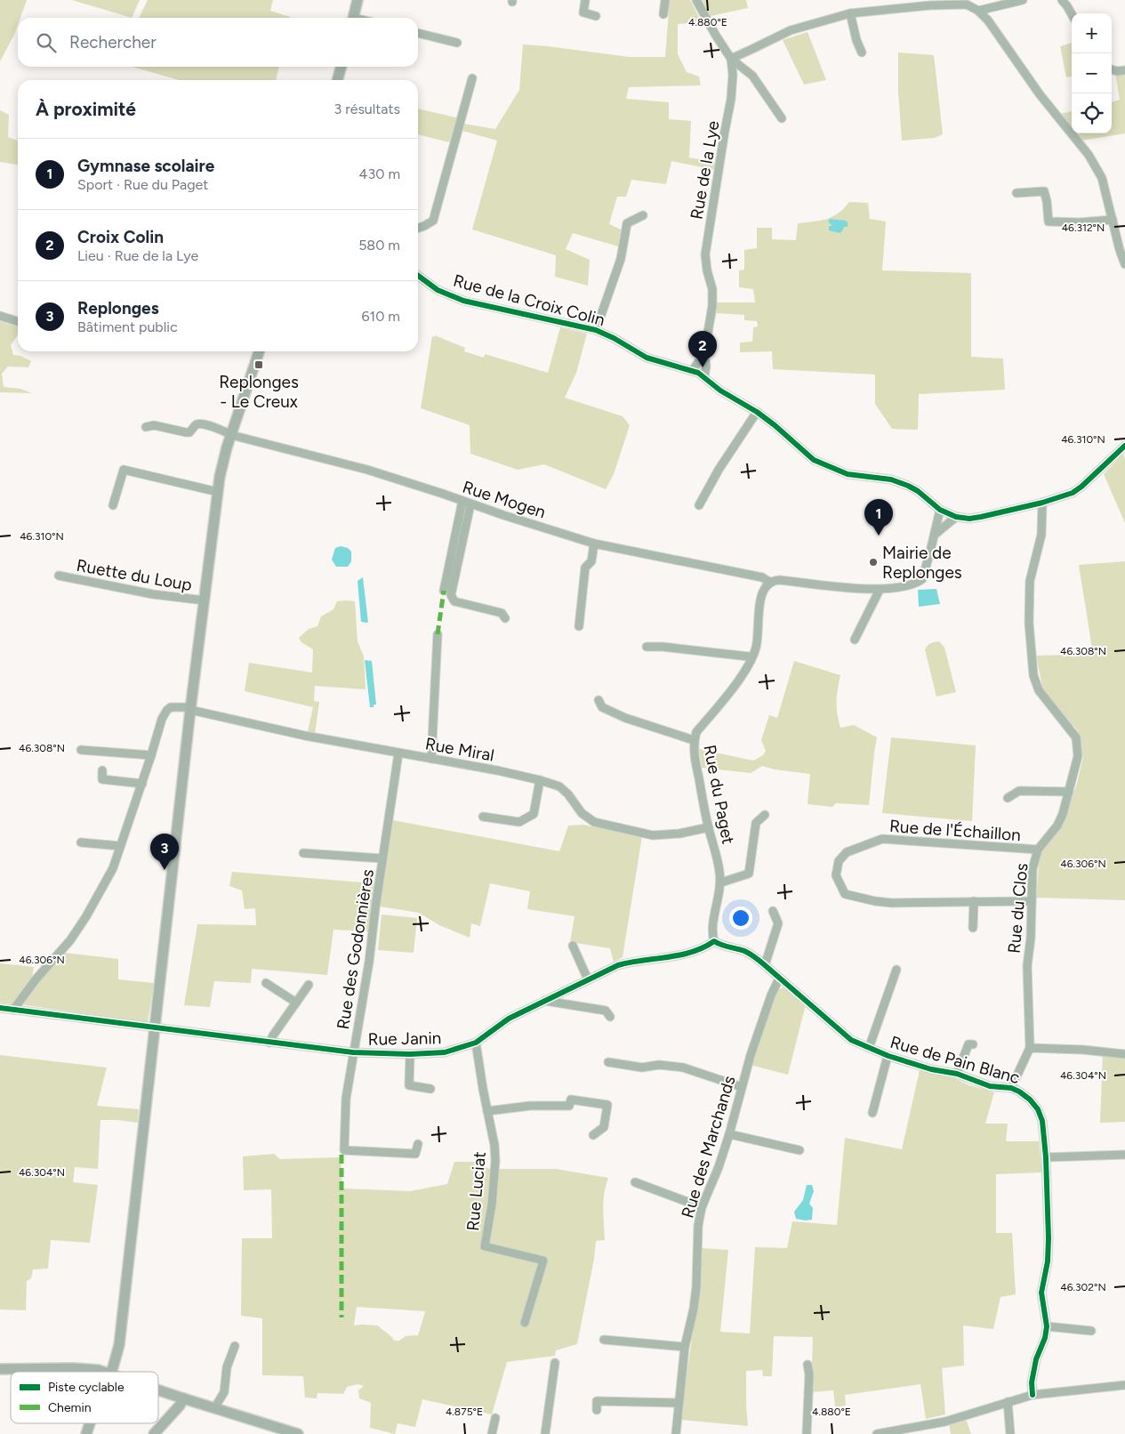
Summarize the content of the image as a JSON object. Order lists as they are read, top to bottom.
{
  "streets": {
    "street": [
      "Rue de la Lye",
      "Rue de la Croix Colin",
      "Rue Mogen",
      "Ruette du Loup",
      "Rue Miral",
      "Rue du Paget",
      "Rue de l'Échaillon",
      "Rue du Clos",
      "Rue des Godonnières",
      "Rue Janin",
      "Rue de Pain Blanc",
      "Rue des Marchands",
      "Rue Luciat"
    ]
  },
  "crossings": [
    ["Rue de la Lye", "Rue de la Croix Colin"],
    ["Rue Mogen", "Rue du Paget"],
    ["Rue Miral", "Rue du Paget"],
    ["Rue Miral", "Rue des Godonnières"],
    ["Rue du Paget", "Rue Janin"],
    ["Rue de l'Échaillon", "Rue du Clos"],
    ["Rue des Godonnières", "Rue Janin"],
    ["Rue Janin", "Rue Luciat"],
    ["Rue de Pain Blanc", "Rue des Marchands"]
  ],
  "places": {
    "transit": ["Replonges - Le Creux"],
    "other": ["Mairie de Replonges"]
  },
  "legend": ["Piste cyclable", "Chemin"],
  "page": {
    "map_buttons": ["+", "−"],
    "search": "Rechercher",
    "heading": ["À proximité", "3 résultats"],
    "list": [
      {
        "mark": "1",
        "name": "Gymnase scolaire",
        "note": "Sport · Rue du Paget",
        "value": "430 m"
      },
      {
        "mark": "2",
        "name": "Croix Colin",
        "note": "Lieu · Rue de la Lye",
        "value": "580 m"
      },
      {
        "mark": "3",
        "name": "Replonges",
        "note": "Bâtiment public",
        "value": "610 m"
      }
    ],
    "pins": ["2", "1", "3"]
  },
  "coordinates": [
    "4.880°E",
    "46.312°N",
    "46.310°N",
    "46.308°N",
    "46.306°N",
    "46.304°N",
    "46.302°N",
    "4.875°E"
  ]
}
